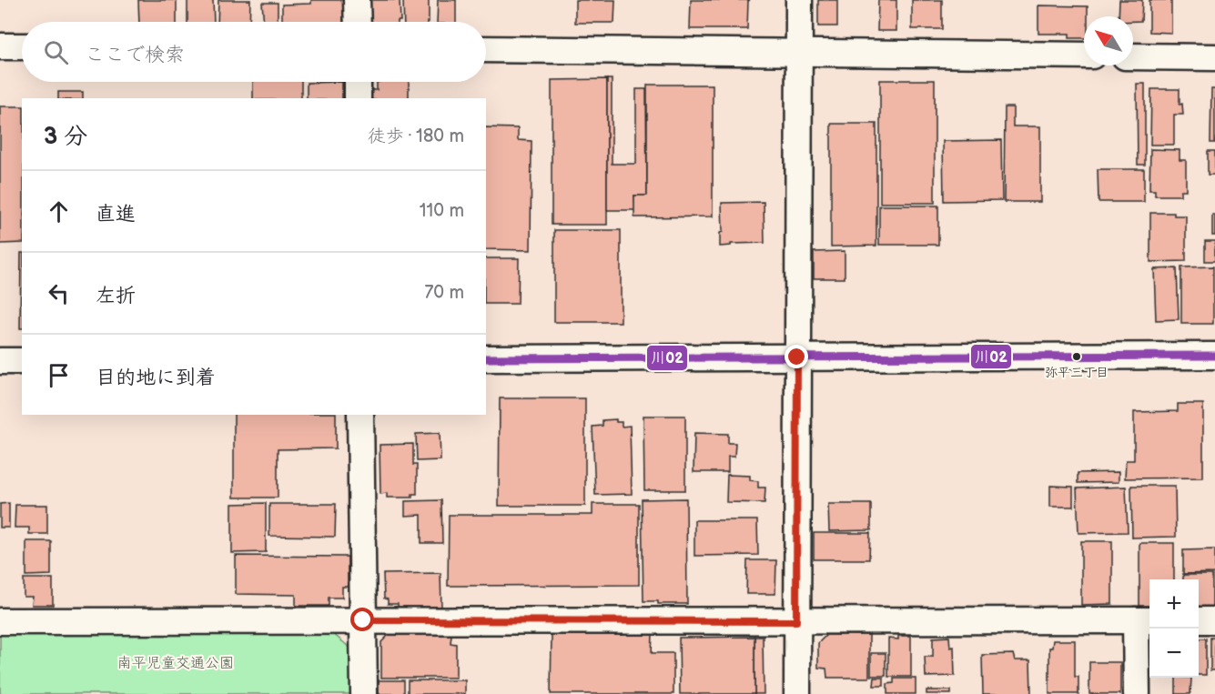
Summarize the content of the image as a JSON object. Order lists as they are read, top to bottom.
{
  "parks": ["南平児童交通公園"],
  "places": ["弥平三丁目"],
  "lines": ["transit line 川02"],
  "north": "top left",
  "page": {
    "search": "ここで検索",
    "heading": ["3 分", "徒歩 · 180 m"],
    "list": [
      ["直進", "110 m"],
      ["左折", "70 m"],
      "目的地に到着"
    ],
    "map_buttons": ["+", "−"]
  }
}
